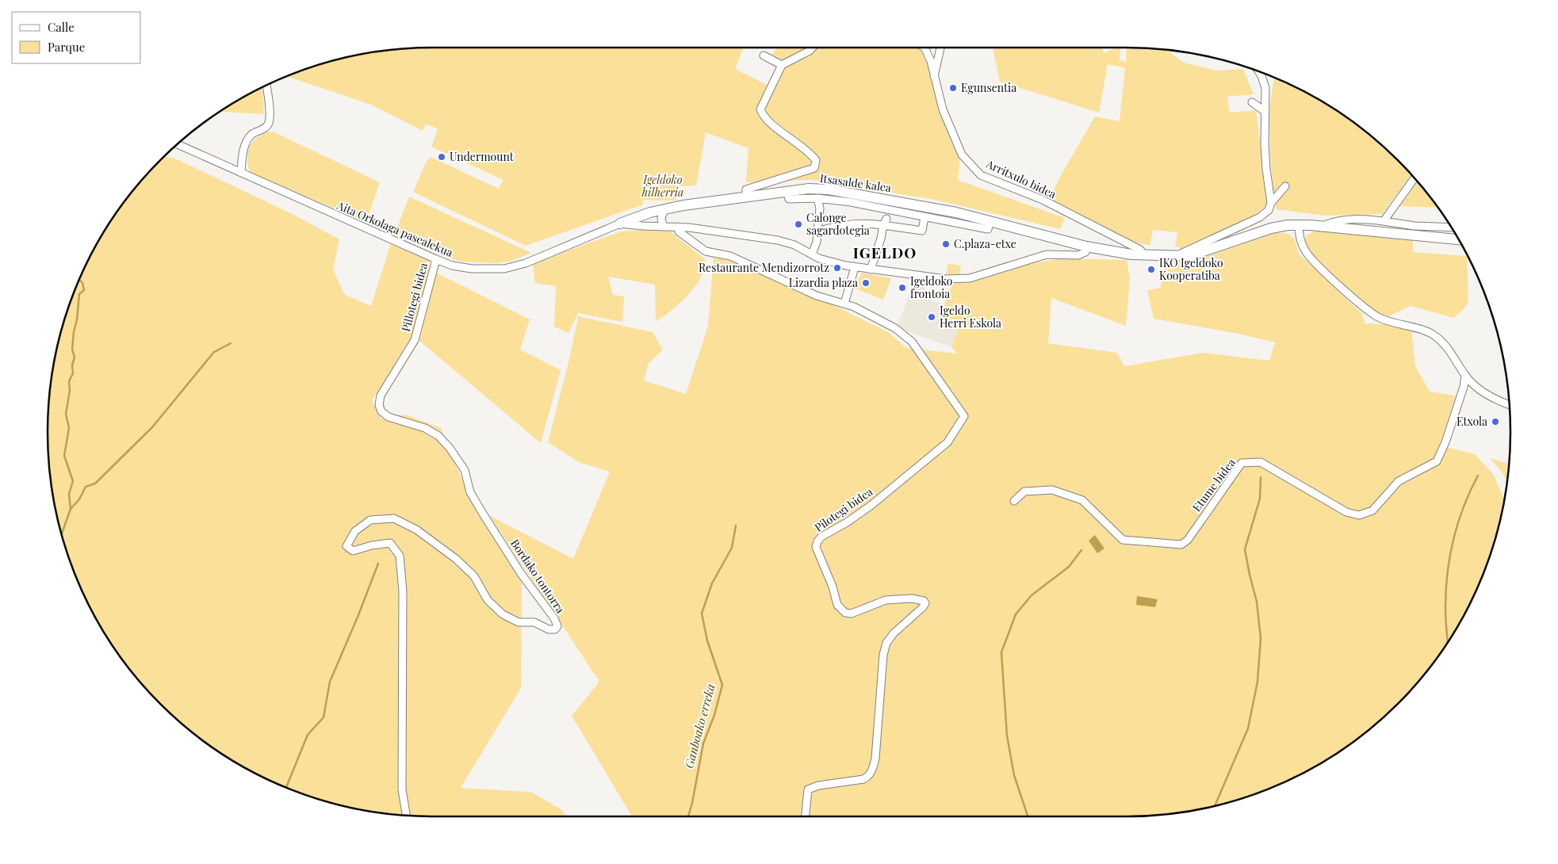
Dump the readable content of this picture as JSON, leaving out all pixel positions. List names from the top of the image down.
{
  "streets": {
    "street": [
      "Arritxulo bidea",
      "Itsasalde kalea",
      "Aita Orkolaga pasealekua",
      "Pillotegi bidea",
      "Etume bidea",
      "Pilotegi bidea",
      "Bordako tontorra"
    ]
  },
  "crossings": [
    ["Arritxulo bidea", "Itsasalde kalea"],
    ["Itsasalde kalea", "Aita Orkolaga pasealekua"],
    ["Aita Orkolaga pasealekua", "Pillotegi bidea"],
    ["Pillotegi bidea", "Bordako tontorra"]
  ],
  "districts": ["IGELDO"],
  "water": ["Ganboako erreka"],
  "parks": ["Igeldoko hilherria"],
  "places": [
    "Egunsentia",
    "Undermount",
    "Calonge sagardotegia",
    "C.plaza-etxe",
    "Restaurante Mendizorrotz",
    "IKO Igeldoko Kooperatiba",
    "Lizardia plaza",
    "Igeldoko frontoia",
    "Igeldo Herri Eskola",
    "Etxola"
  ],
  "legend": ["Calle", "Parque"]
}
